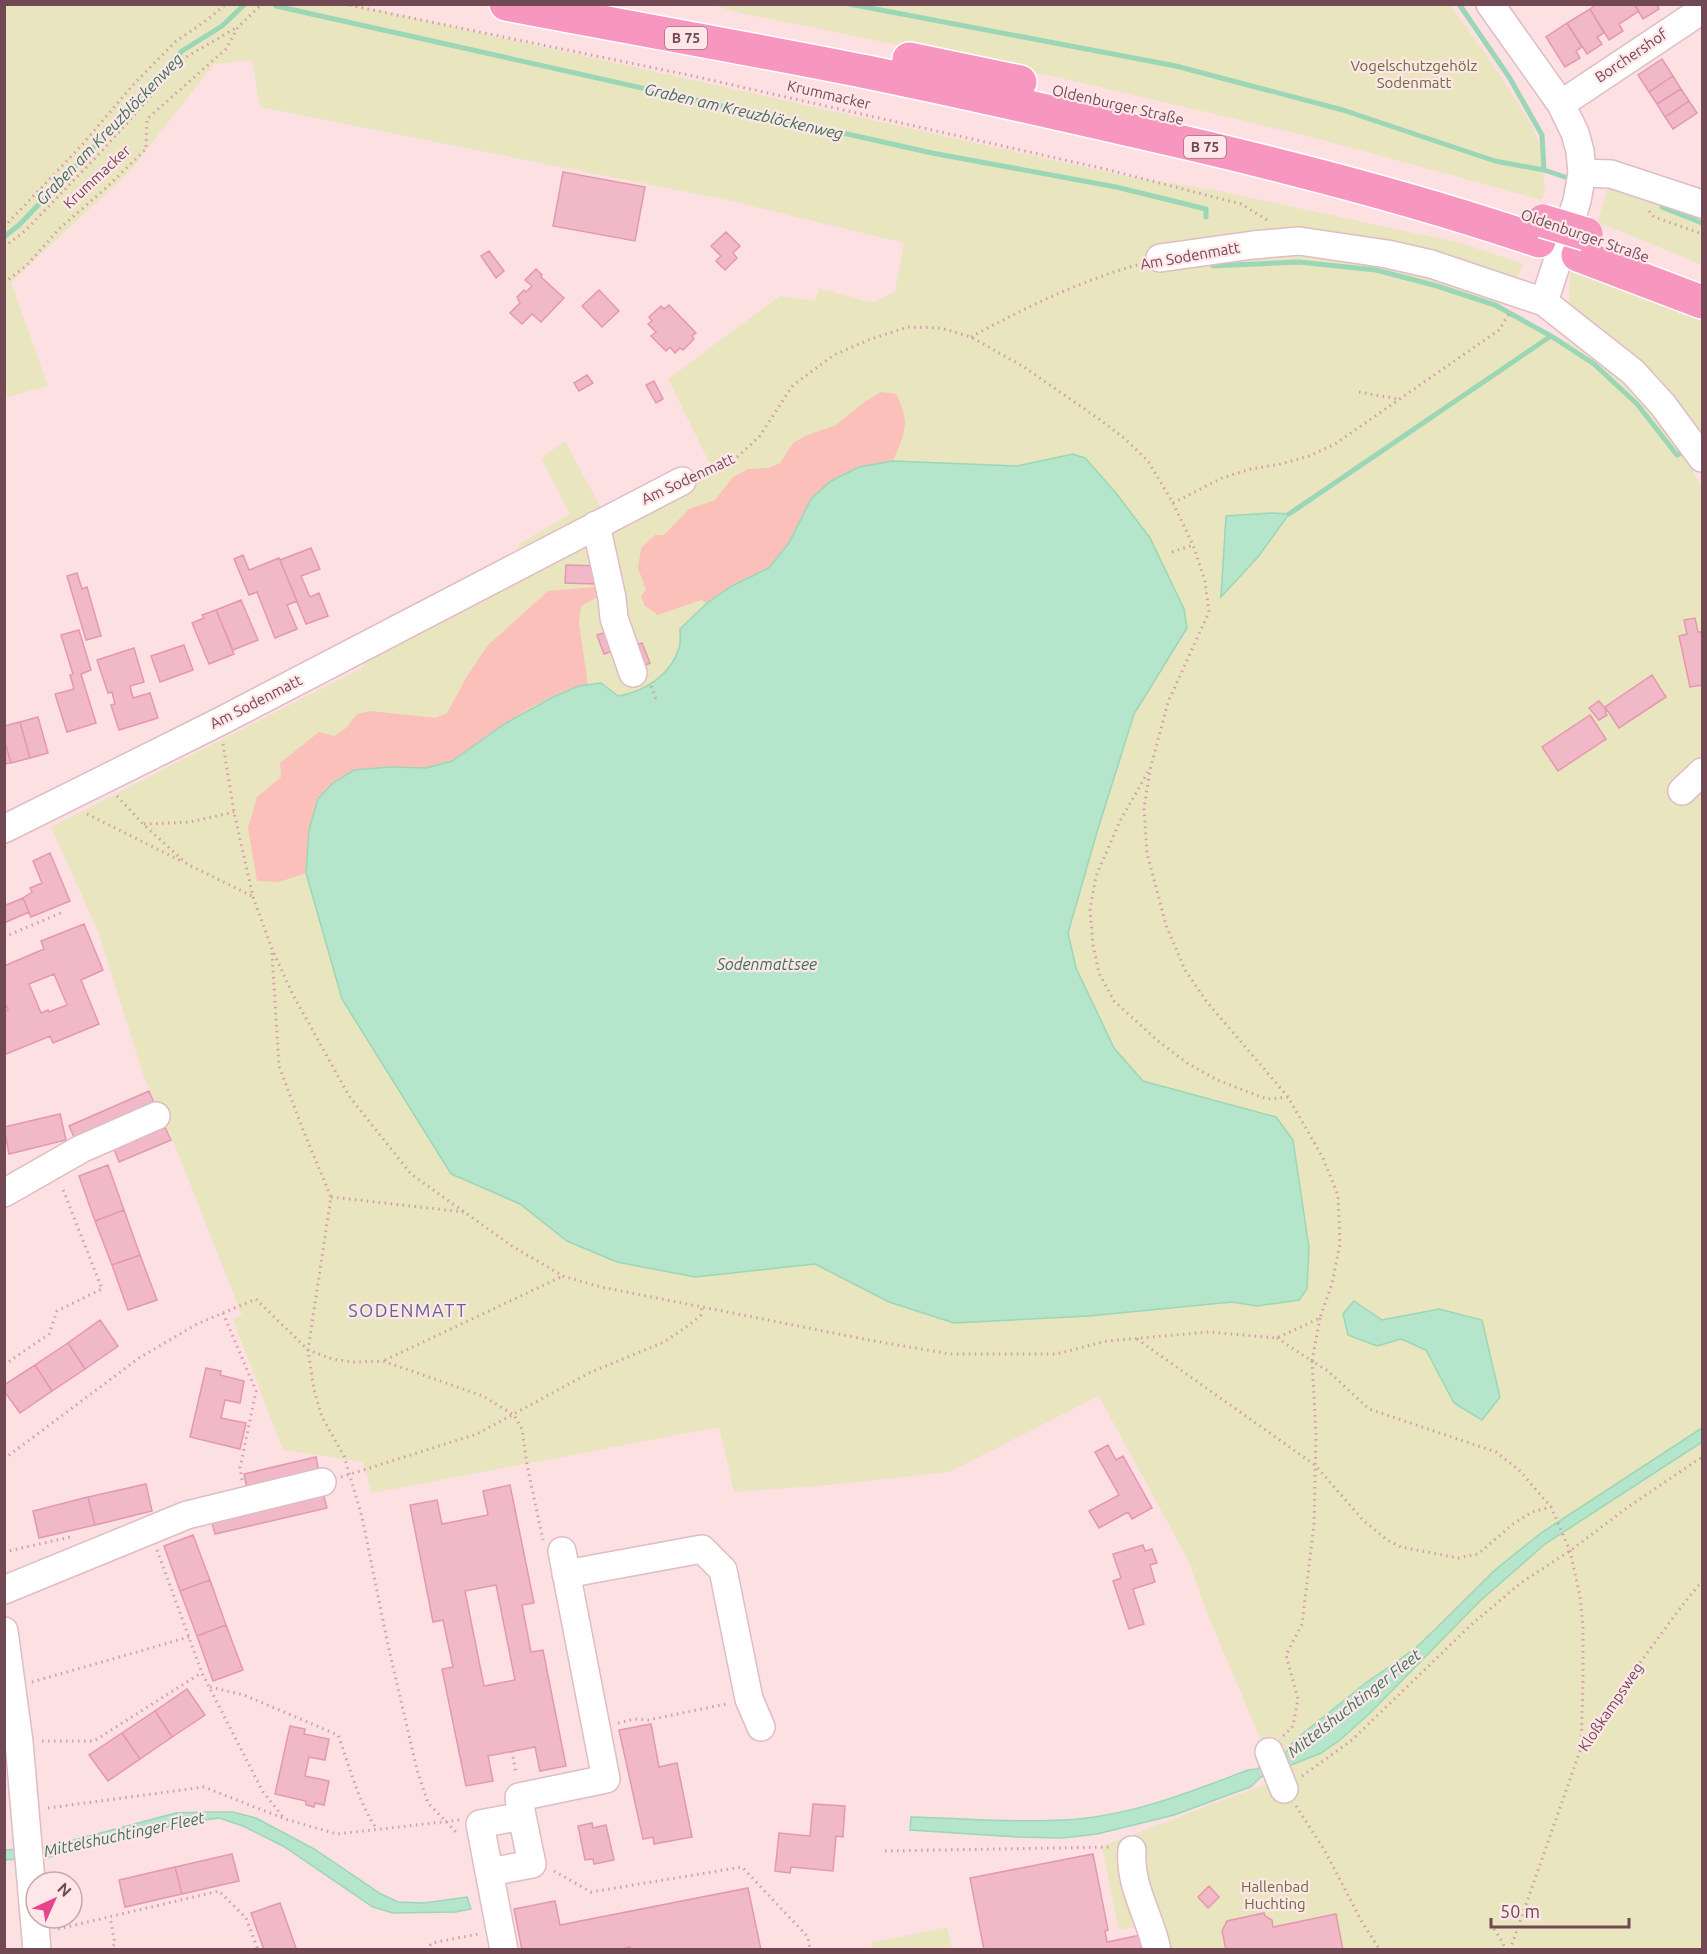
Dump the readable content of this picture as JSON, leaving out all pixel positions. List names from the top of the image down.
{
  "streets": {
    "highway": ["B 75", "Oldenburger Straße"],
    "street": ["Borchershof", "Am Sodenmatt"],
    "path": ["Krummacker", "Kloßkampsweg"]
  },
  "crossings": [
    ["B 75", "Oldenburger Straße"],
    ["Krummacker", "Am Sodenmatt"]
  ],
  "districts": ["SODENMATT"],
  "water": ["Graben am Kreuzblöckenweg", "Sodenmattsee", "Mittelshuchtinger Fleet"],
  "parks": ["Vogelschutzgehölz Sodenmatt", "Hallenbad Huchting"],
  "scale_bar": "50 m",
  "north": "top right"
}
